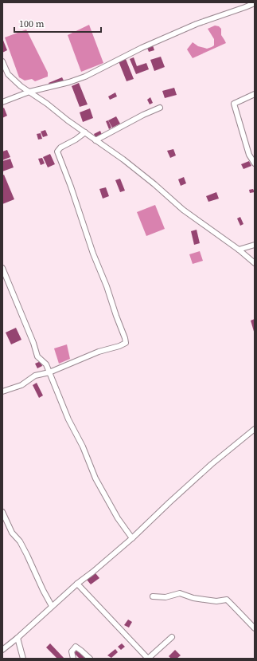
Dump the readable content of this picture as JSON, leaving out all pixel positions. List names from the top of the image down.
{
  "scale_bar": "100 m"
}
